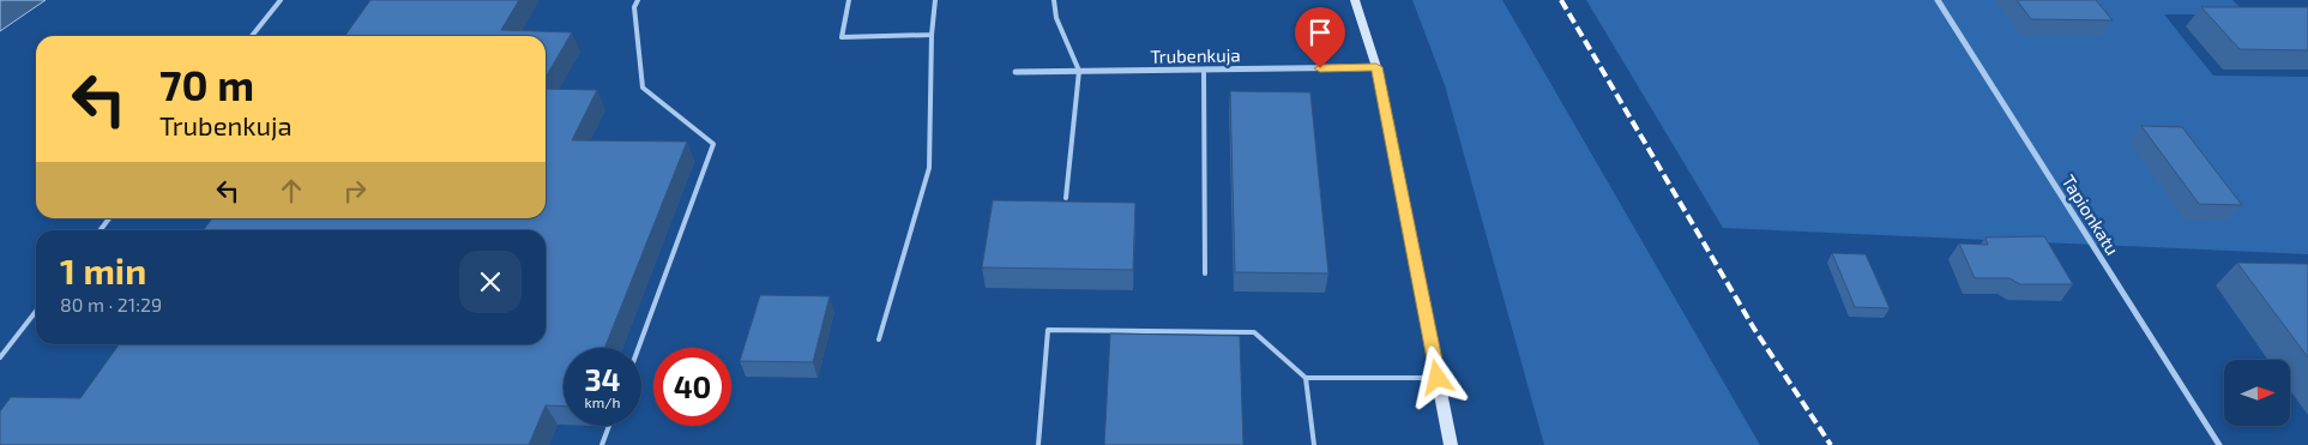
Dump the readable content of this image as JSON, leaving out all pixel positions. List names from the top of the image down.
{
  "streets": {
    "street": ["Trubenkuja", "Tapionkatu"]
  },
  "north": "right",
  "page": {
    "turn": ["70 m", "Trubenkuja"],
    "heading": ["1 min", "80 m · 21:29"],
    "speed": "34 km/h",
    "limit": "40"
  }
}
